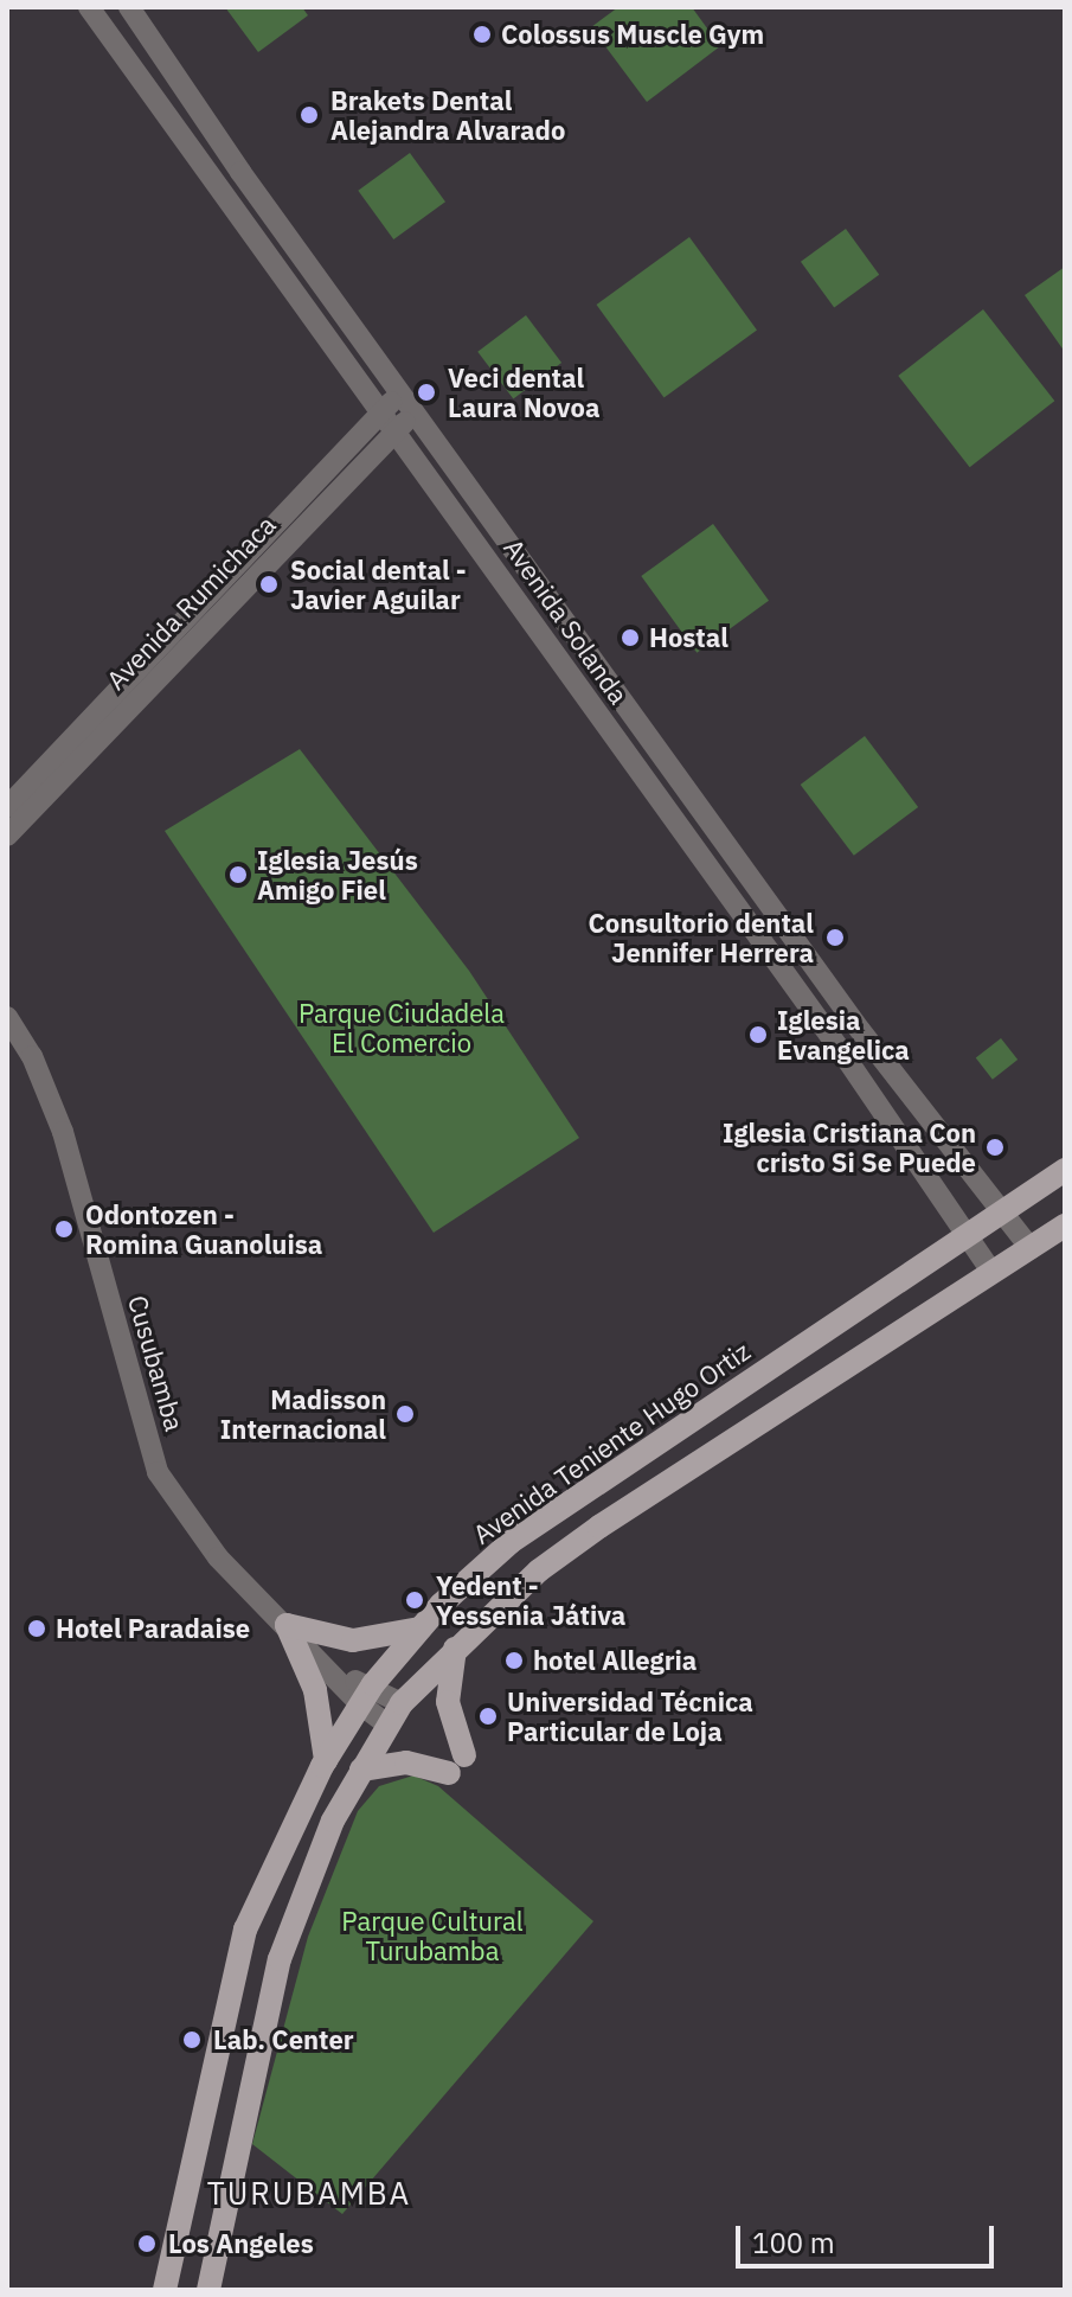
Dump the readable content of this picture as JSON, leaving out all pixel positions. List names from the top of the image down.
{
  "streets": {
    "main road": ["Avenida Teniente Hugo Ortiz"],
    "street": ["Avenida Rumichaca", "Avenida Solanda", "Cusubamba"]
  },
  "crossings": [
    ["Avenida Rumichaca", "Avenida Solanda"],
    ["Avenida Solanda", "Avenida Teniente Hugo Ortiz"],
    ["Cusubamba", "Avenida Teniente Hugo Ortiz"]
  ],
  "districts": ["TURUBAMBA"],
  "parks": ["Parque Ciudadela El Comercio", "Parque Cultural Turubamba"],
  "places": [
    "Colossus Muscle Gym",
    "Brakets Dental Alejandra Alvarado",
    "Veci dental Laura Novoa",
    "Social dental - Javier Aguilar",
    "Hostal",
    "Iglesia Jesús Amigo Fiel",
    "Consultorio dental Jennifer Herrera",
    "Iglesia Evangelica",
    "Iglesia Cristiana Con cristo Si Se Puede",
    "Odontozen - Romina Guanoluisa",
    "Madisson Internacional",
    "Yedent - Yessenia Játiva",
    "Hotel Paradaise",
    "hotel Allegria",
    "Universidad Técnica Particular de Loja",
    "Lab. Center",
    "Los Angeles"
  ],
  "scale_bar": "100 m"
}
